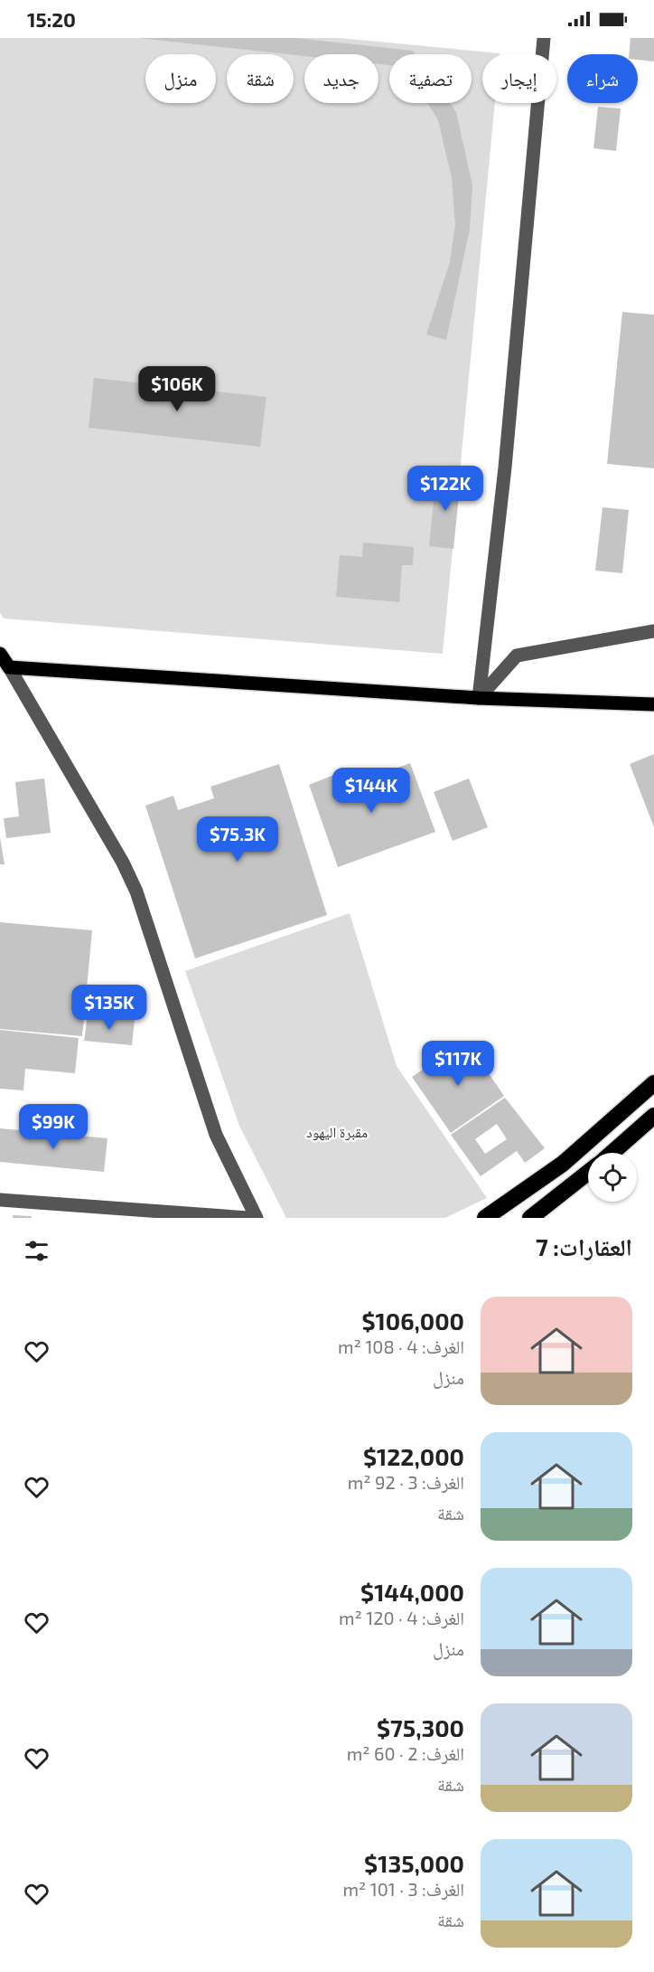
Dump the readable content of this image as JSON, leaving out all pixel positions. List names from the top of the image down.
{
  "parks": ["مقبرة اليهود"],
  "page": {
    "status": "15:20",
    "chip": [
      "شراء",
      "إيجار",
      "تصفية",
      "جديد",
      "شقة",
      "منزل"
    ],
    "price": [
      "$106K",
      "$122K",
      "$144K",
      "$75.3K",
      "$135K",
      "$117K",
      "$99K"
    ],
    "heading": "العقارات: 7",
    "list": [
      {
        "name": "$106,000",
        "note": "الغرف: 4 · 108 m² · منزل"
      },
      {
        "name": "$122,000",
        "note": "الغرف: 3 · 92 m² · شقة"
      },
      {
        "name": "$144,000",
        "note": "الغرف: 4 · 120 m² · منزل"
      },
      {
        "name": "$75,300",
        "note": "الغرف: 2 · 60 m² · شقة"
      },
      {
        "name": "$135,000",
        "note": "الغرف: 3 · 101 m² · شقة"
      }
    ]
  }
}
